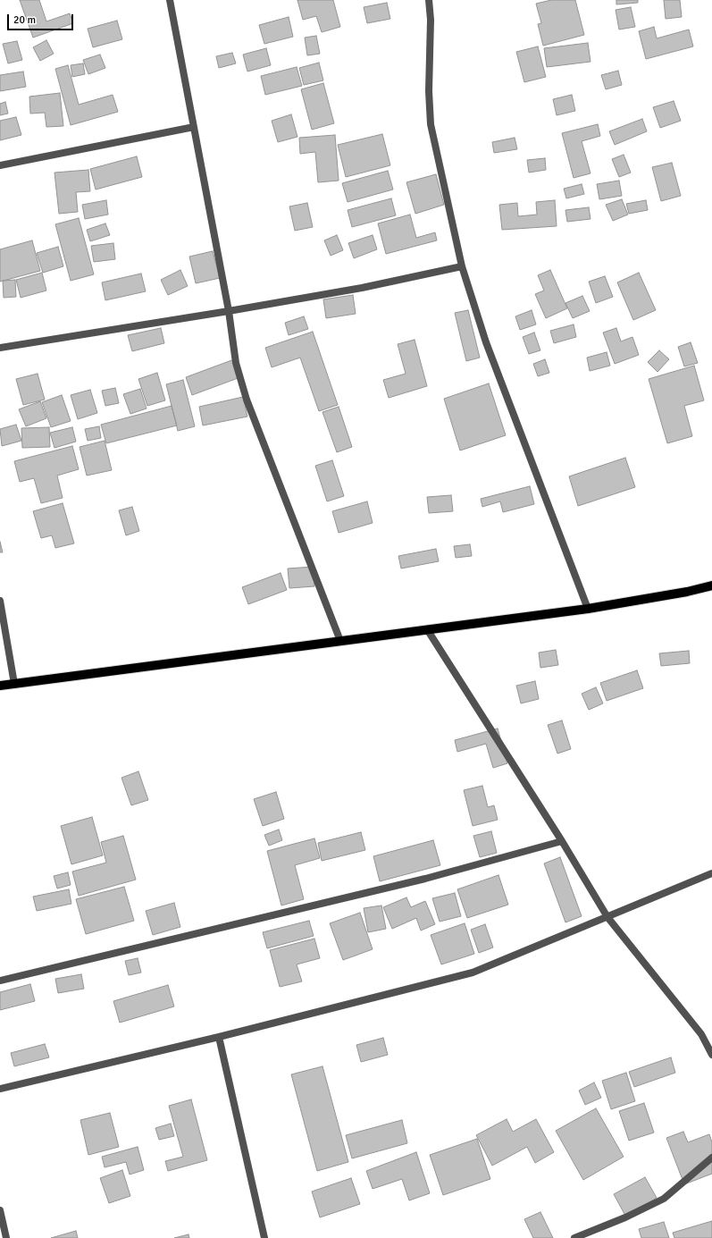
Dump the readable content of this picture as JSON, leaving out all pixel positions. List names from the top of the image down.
{
  "scale_bar": "20 m"
}
